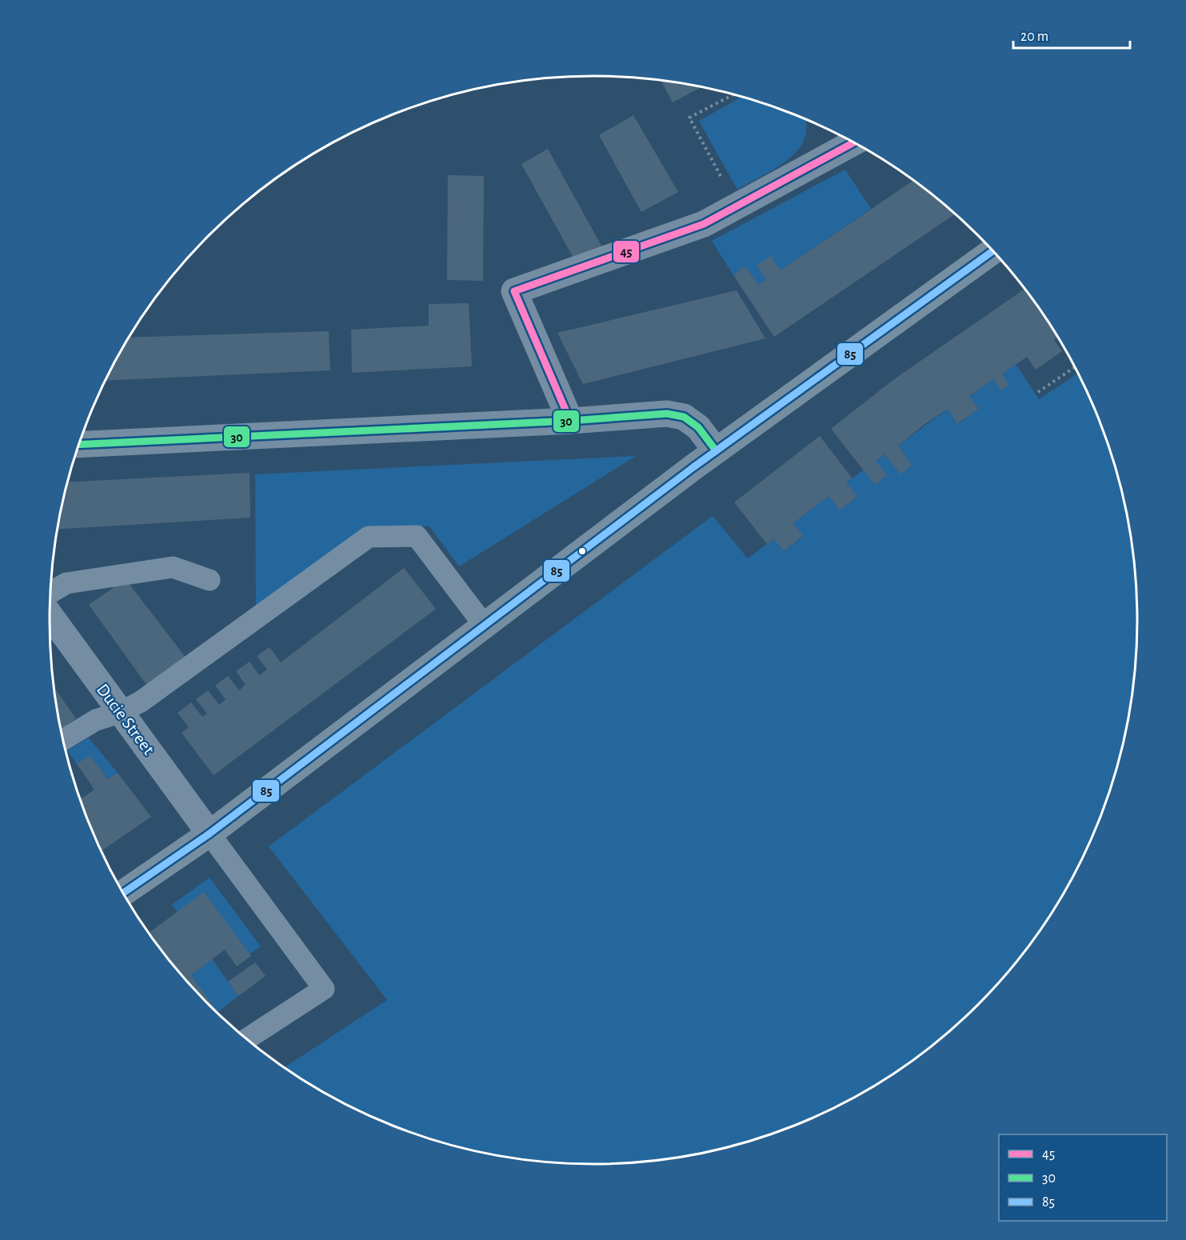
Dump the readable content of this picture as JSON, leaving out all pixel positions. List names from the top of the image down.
{
  "streets": {
    "street": ["Ducie Street"]
  },
  "lines": ["transit line 45", "transit line 85", "transit line 30"],
  "legend": ["45", "30", "85"],
  "scale_bar": "20 m"
}
